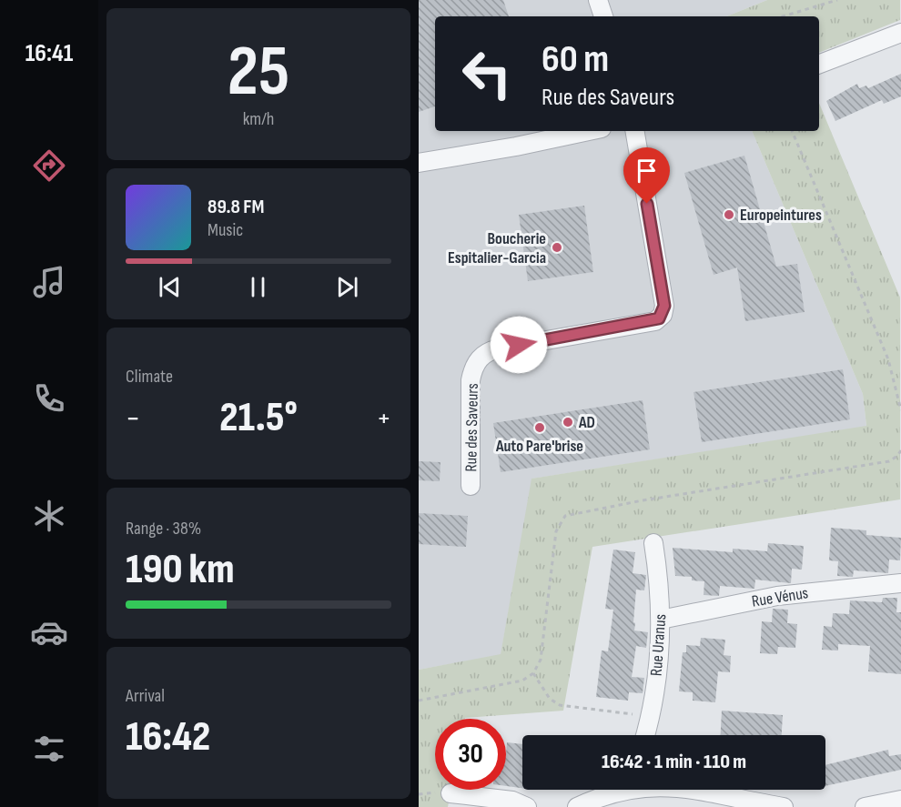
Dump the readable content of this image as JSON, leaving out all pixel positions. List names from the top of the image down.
{
  "streets": {
    "street": ["Rue des Saveurs", "Rue Vénus", "Rue Uranus"]
  },
  "crossings": [
    ["Rue Vénus", "Rue Uranus"]
  ],
  "places": [
    "Europeintures",
    "Boucherie Espitalier-Garcia",
    "AD",
    "Auto Pare'brise"
  ],
  "page": {
    "tabs": "16:41",
    "tile": [
      ["25", "km/h"],
      "Climate",
      ["Range · 38%", "190 km"],
      ["Arrival", "16:42"]
    ],
    "turn": ["60 m", "Rue des Saveurs"],
    "song": ["89.8 FM", "Music"],
    "heat": ["−", "21.5°", "+"],
    "limit": "30",
    "trip": "16:42 · 1 min · 110 m"
  }
}
